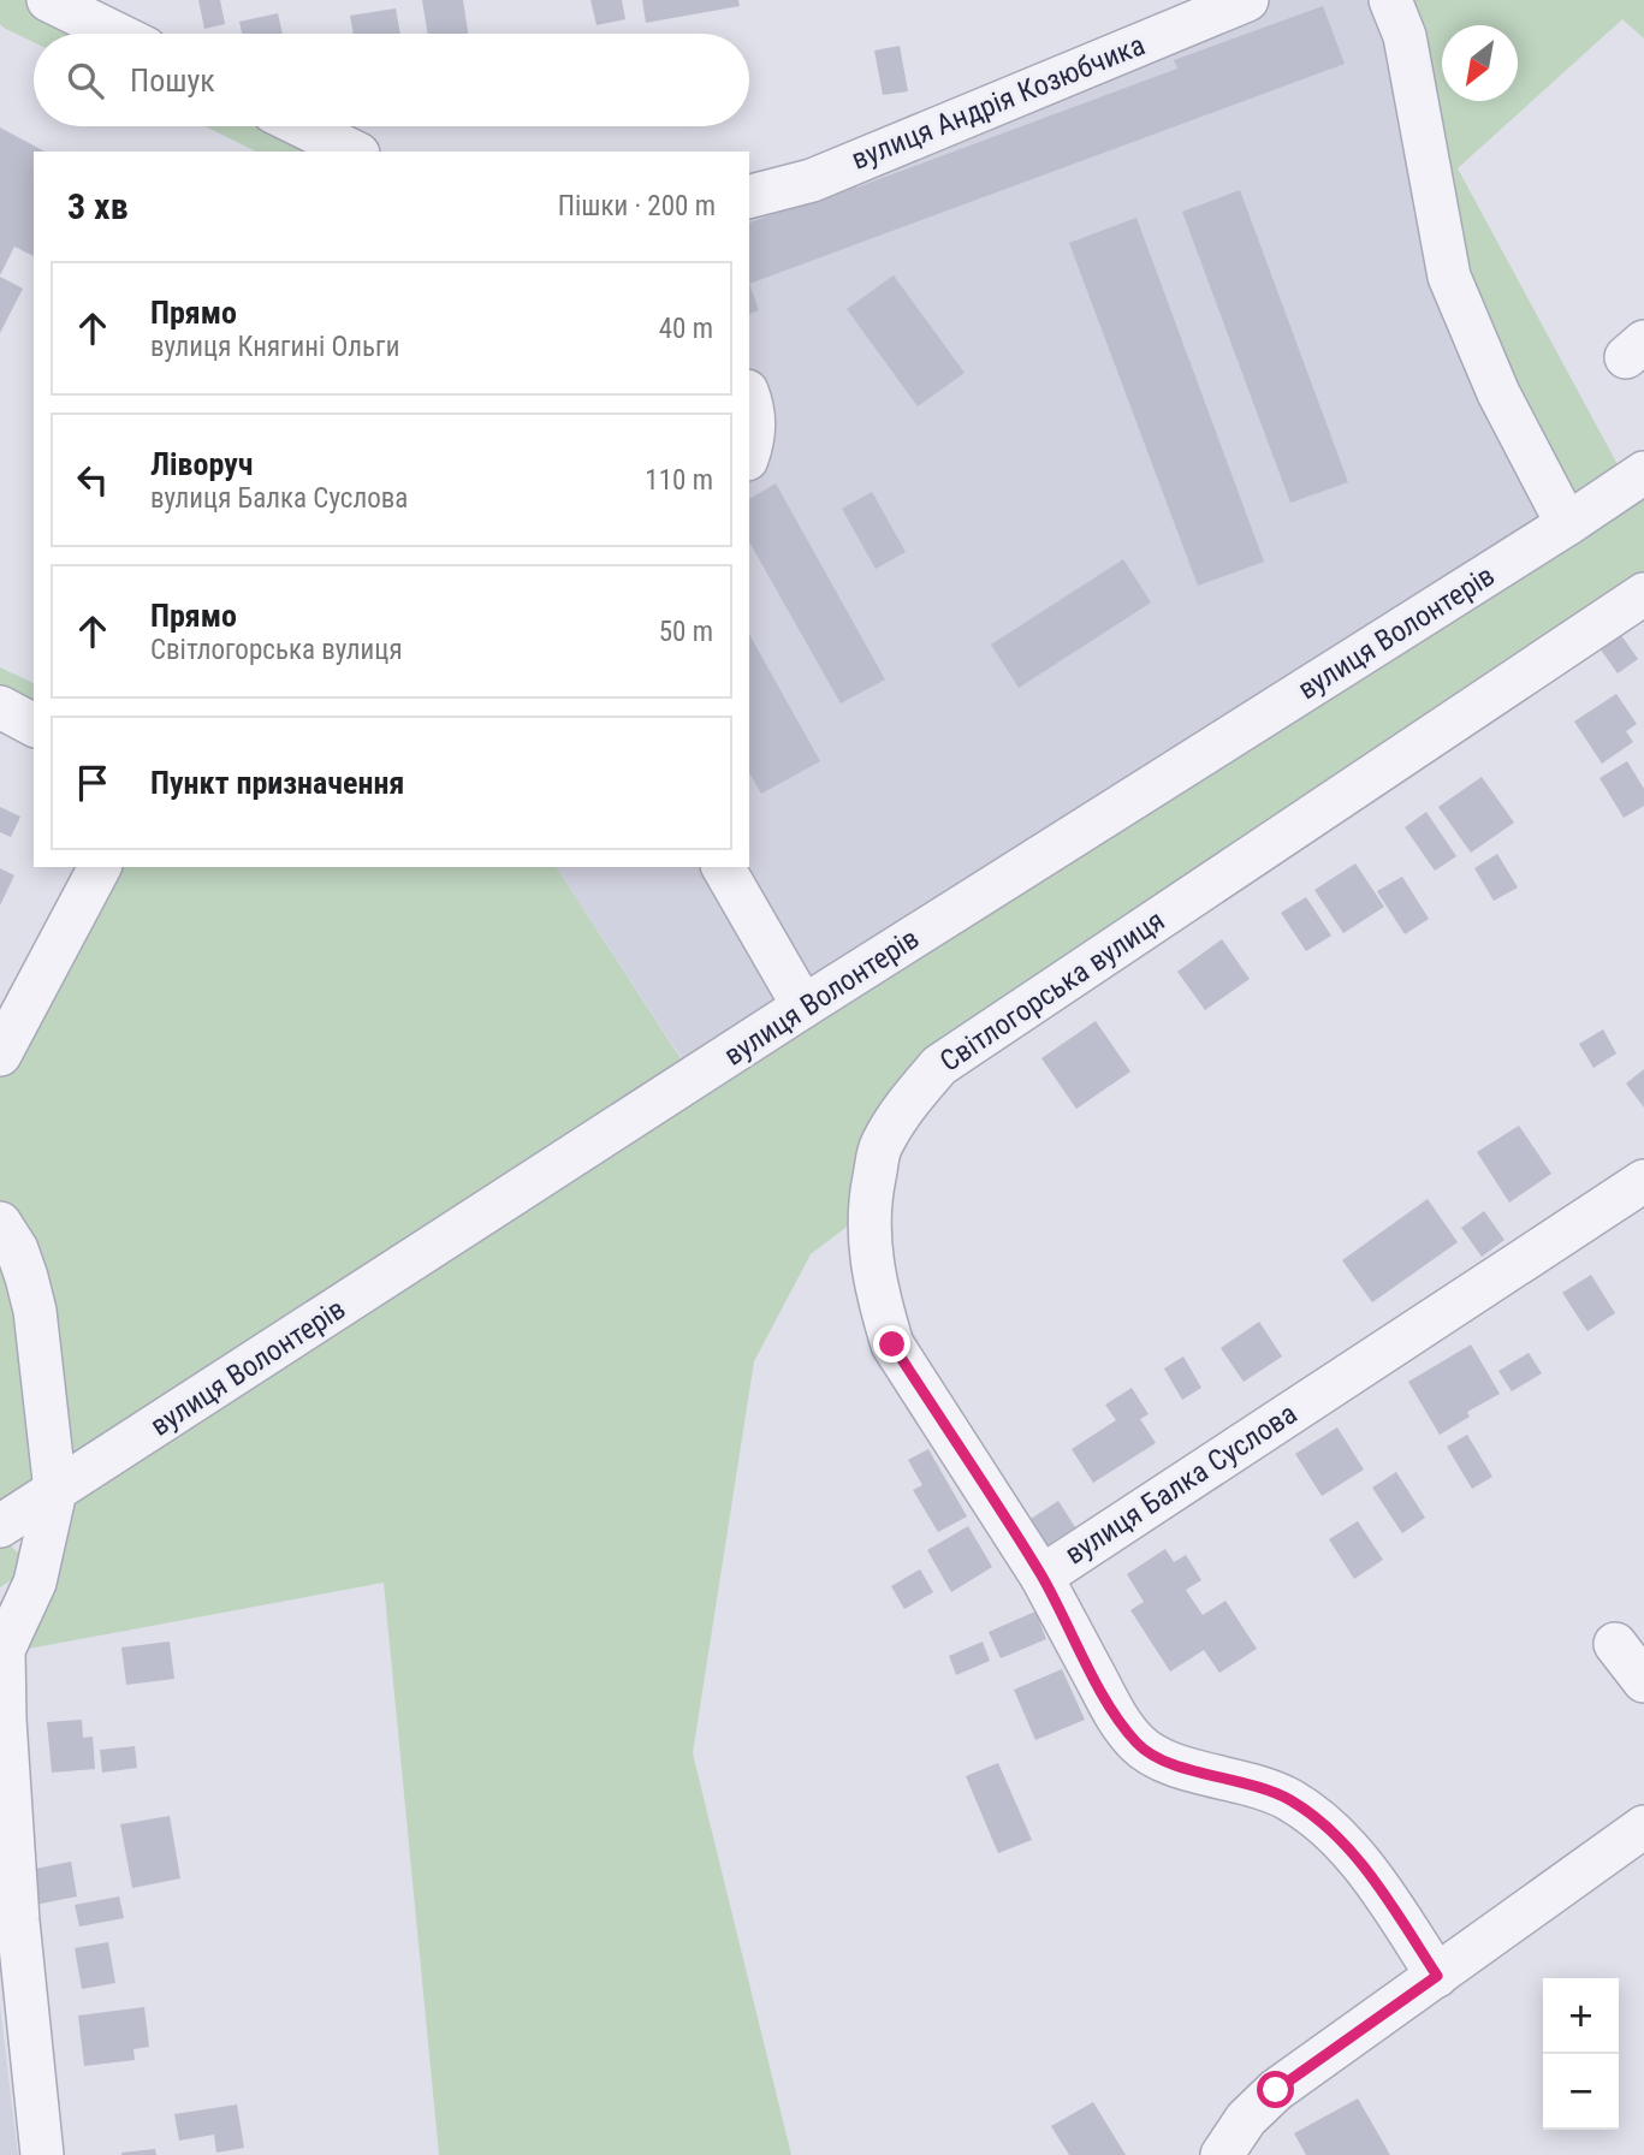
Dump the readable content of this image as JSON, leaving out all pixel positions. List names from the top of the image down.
{
  "streets": {
    "street": [
      "вулиця Андрія Козюбчика",
      "вулиця Волонтерів",
      "Світлогорська вулиця",
      "вулиця Балка Суслова"
    ]
  },
  "crossings": [
    ["Світлогорська вулиця", "вулиця Балка Суслова"]
  ],
  "north": "bottom left",
  "page": {
    "search": "Пошук",
    "heading": ["3 хв", "Пішки · 200 m"],
    "list": [
      ["Прямо", "вулиця Княгині Ольги", "40 m"],
      ["Ліворуч", "вулиця Балка Суслова", "110 m"],
      ["Прямо", "Світлогорська вулиця", "50 m"],
      "Пункт призначення"
    ],
    "map_buttons": ["+", "−"]
  }
}
